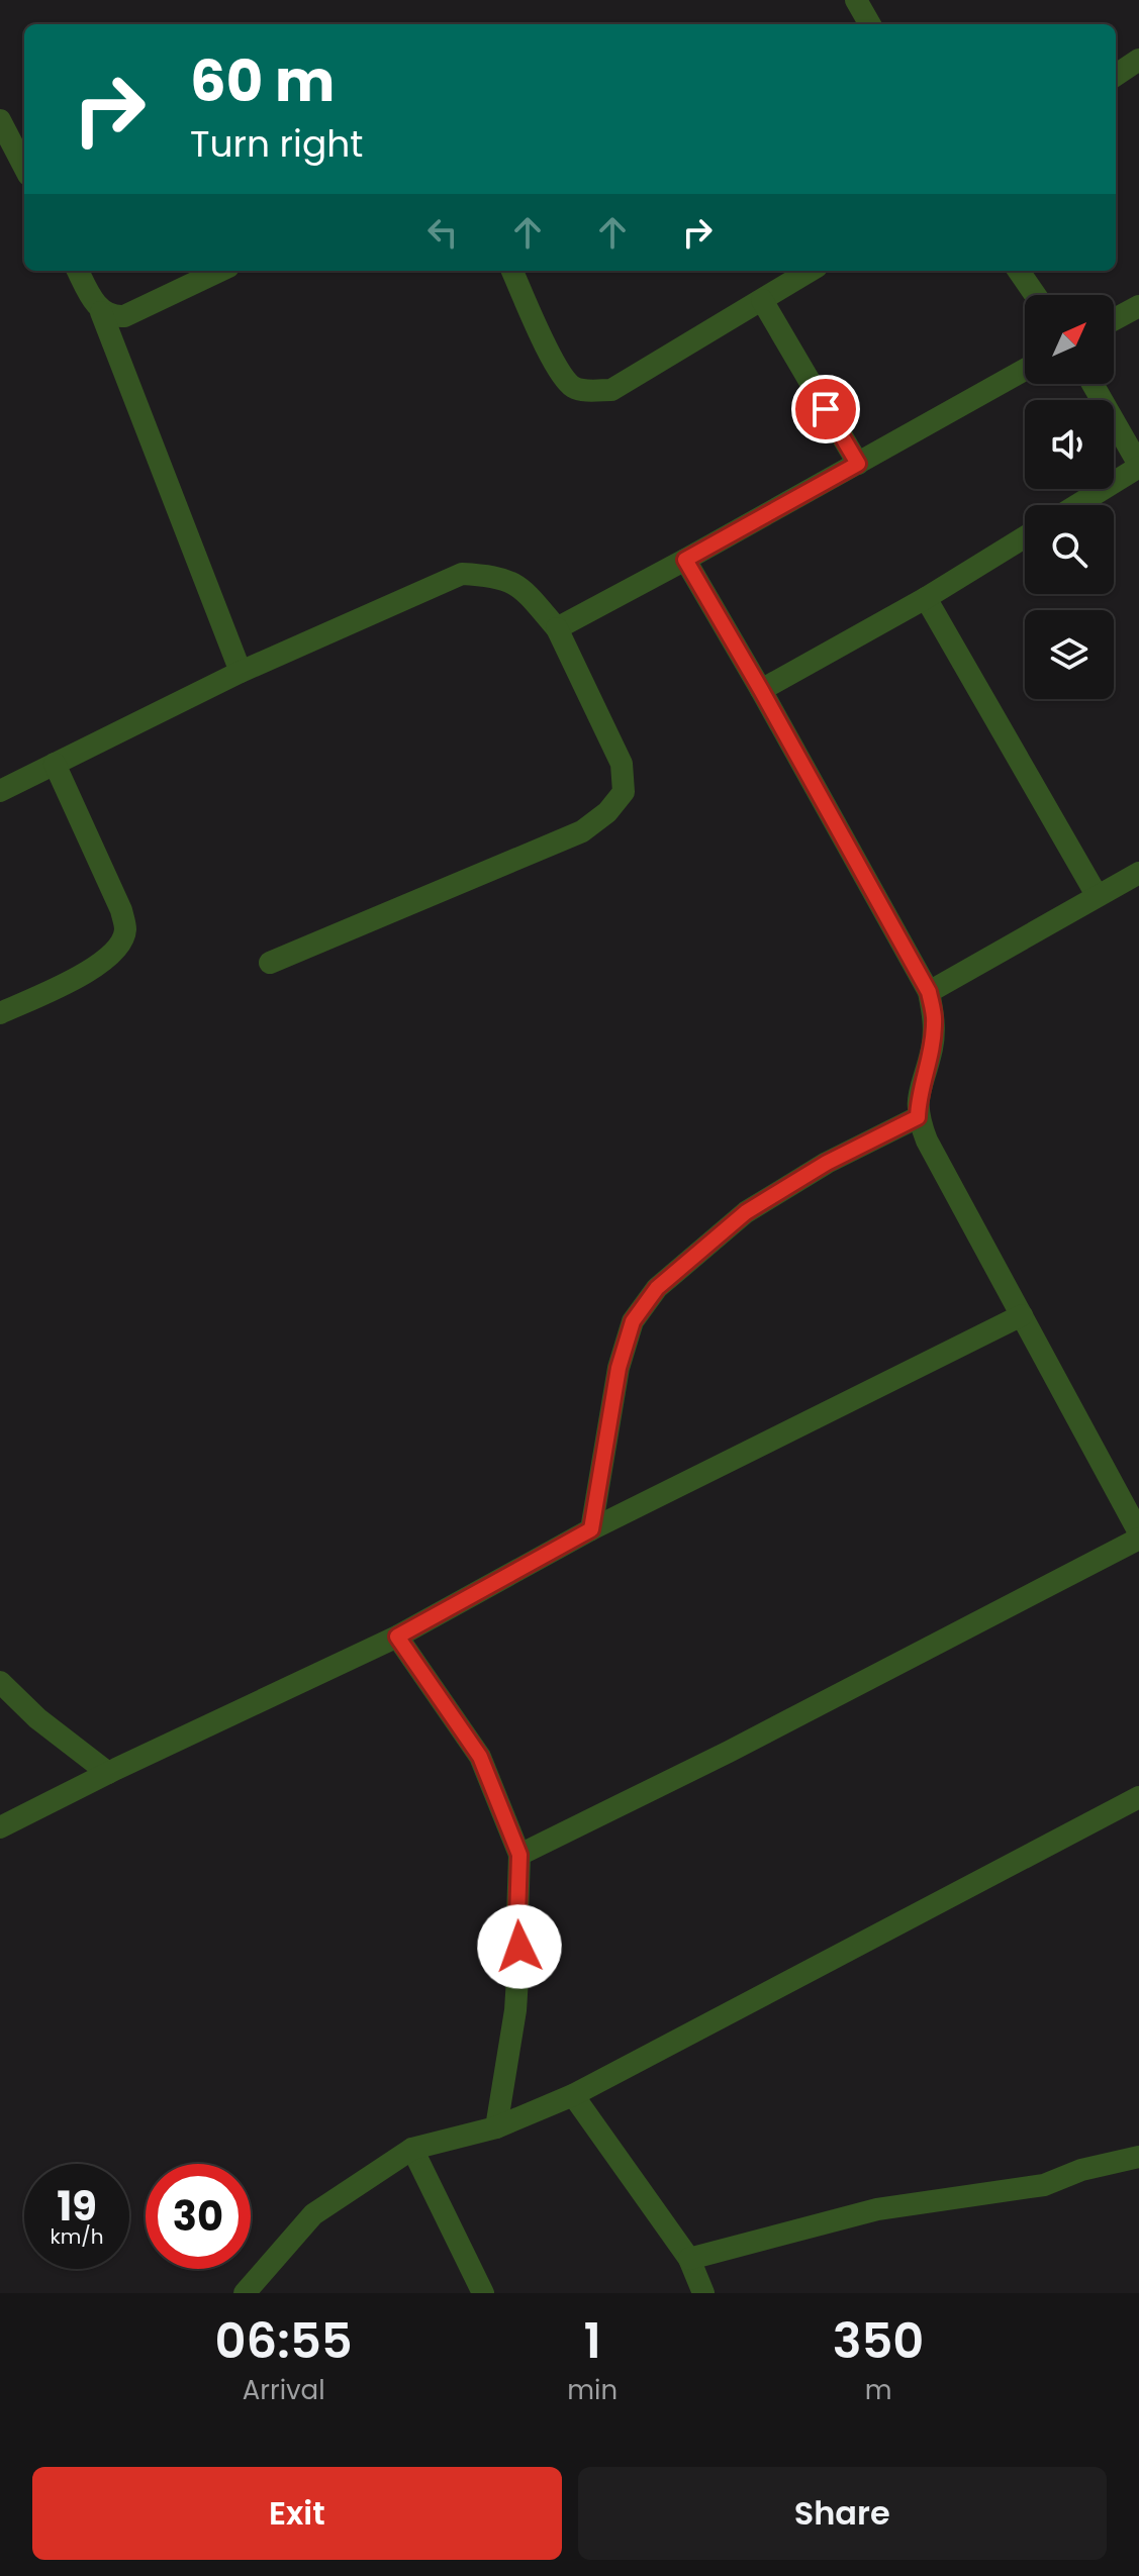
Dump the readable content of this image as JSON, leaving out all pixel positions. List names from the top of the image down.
{
  "north": "top right",
  "page": {
    "turn": ["60 m", "Turn right"],
    "speed": "19 km/h",
    "limit": "30",
    "eta": [
      "06:55",
      "Arrival",
      "1",
      "min",
      "350",
      "m"
    ],
    "buttons": ["Exit", "Share"]
  }
}
